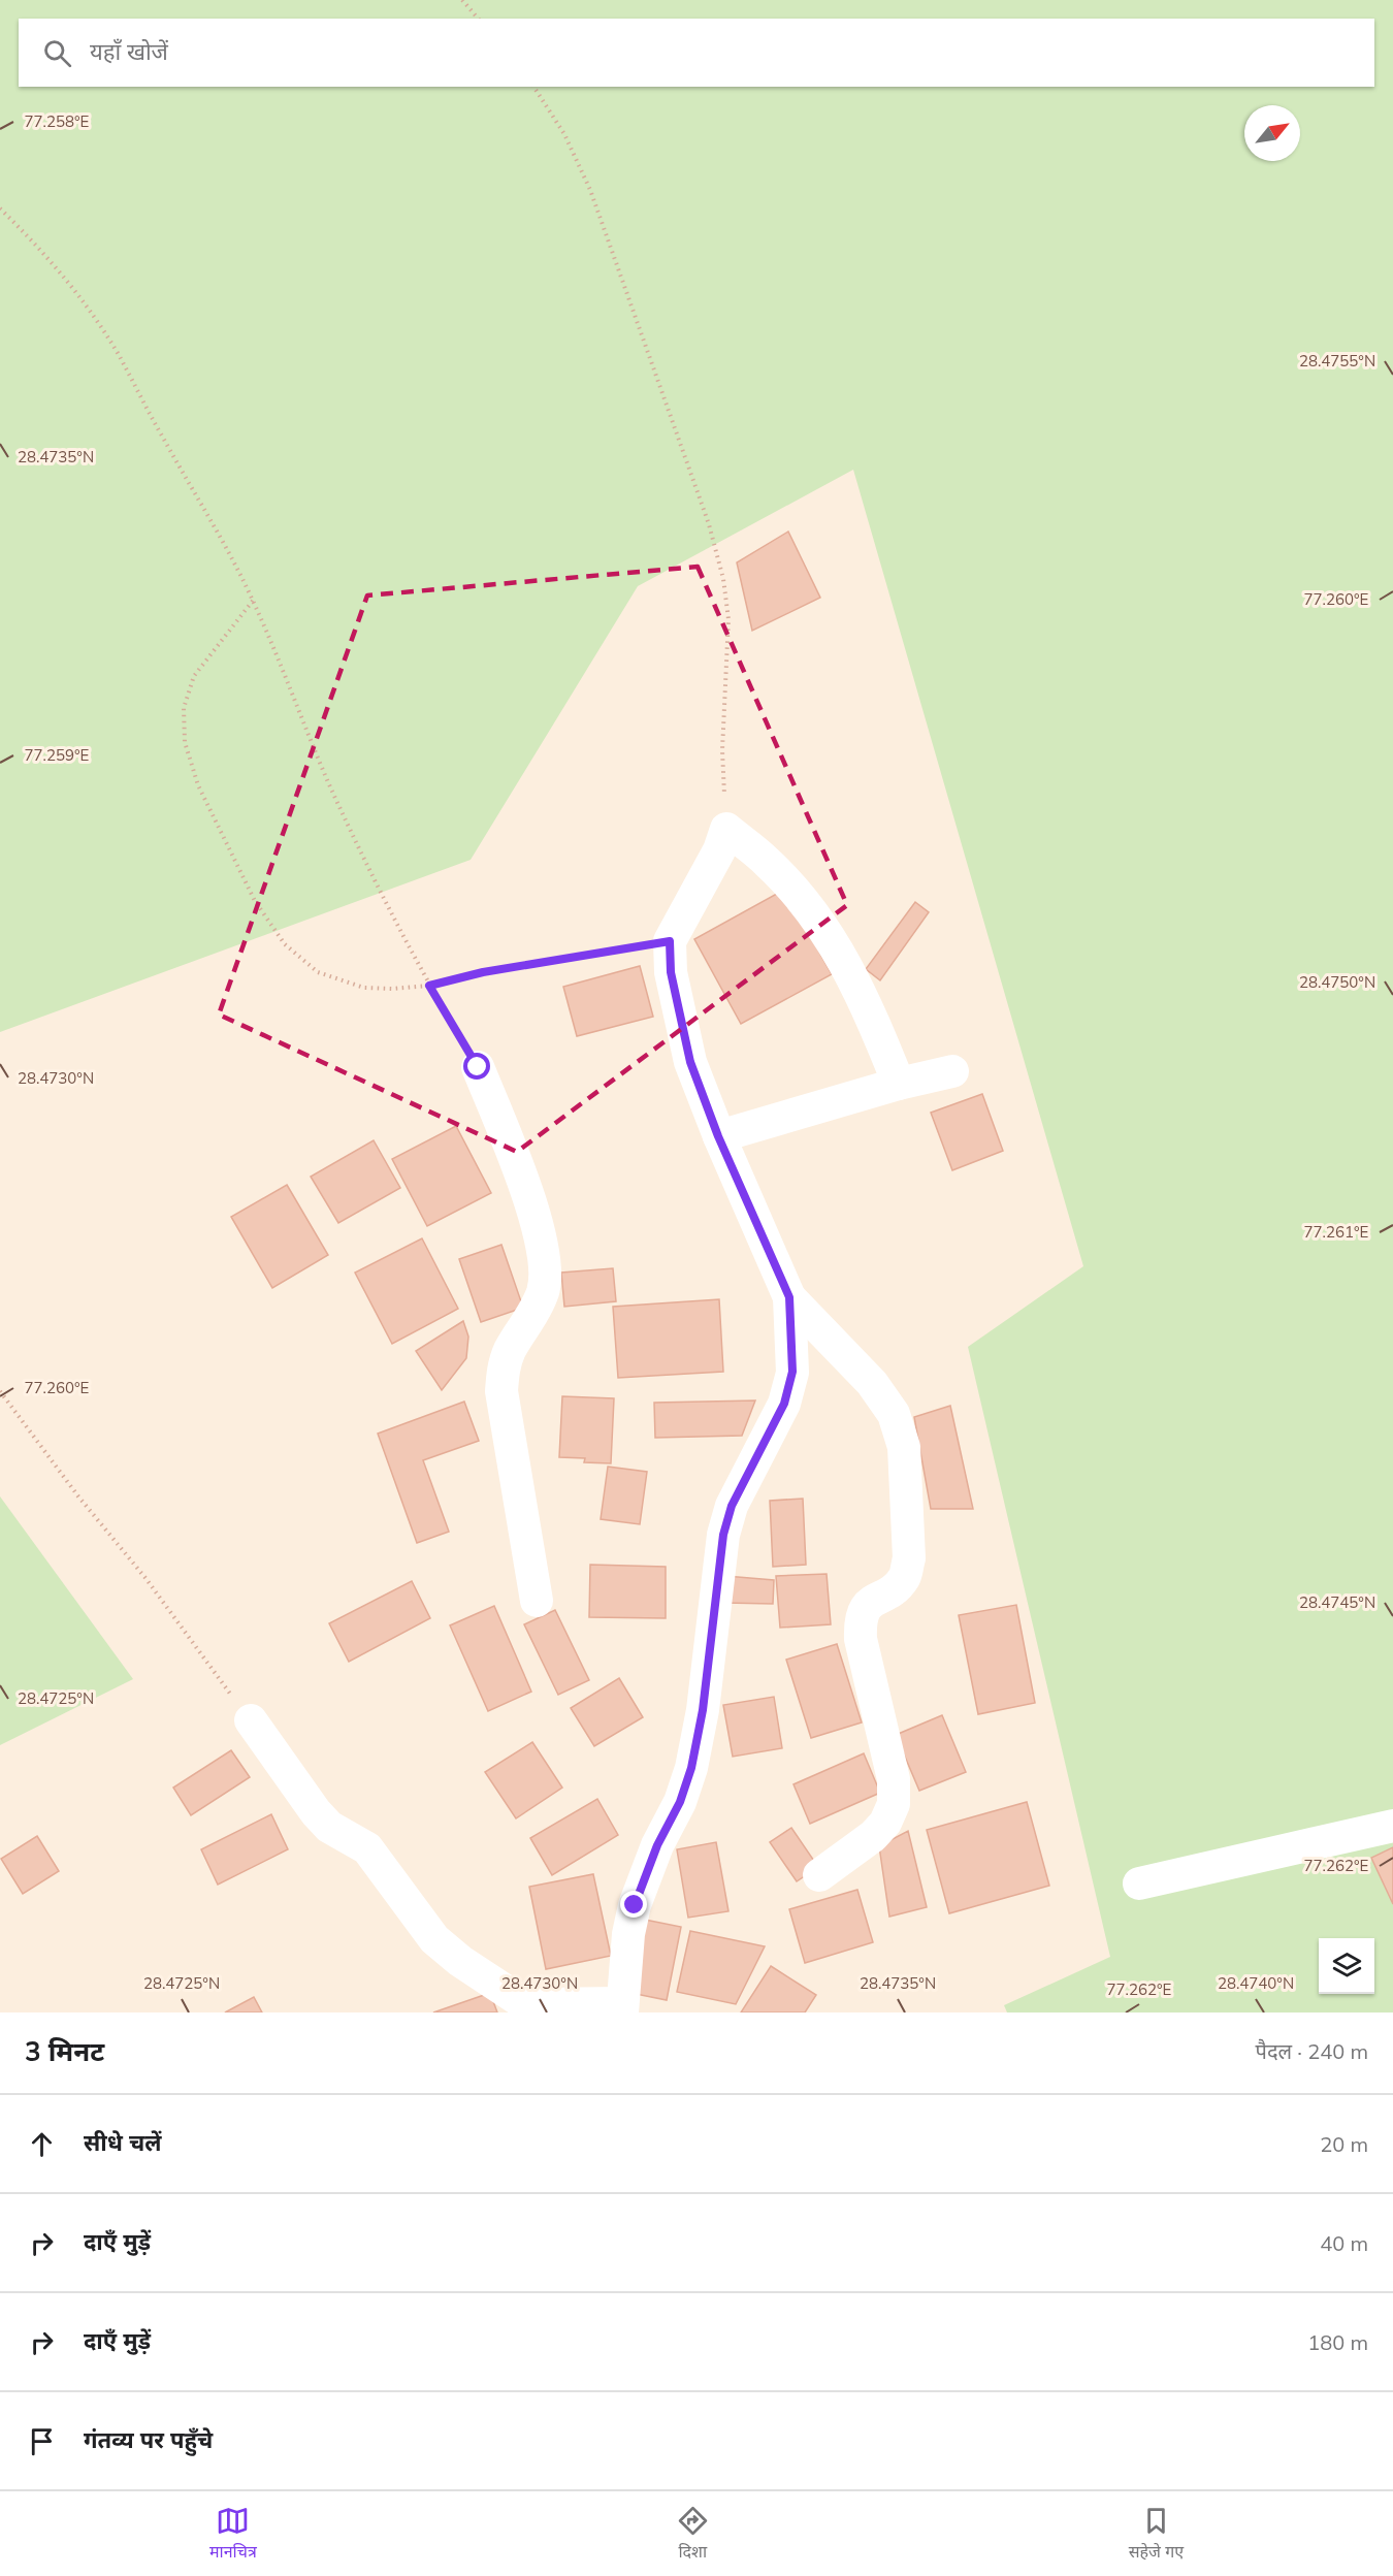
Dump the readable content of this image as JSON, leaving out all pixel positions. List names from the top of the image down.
{
  "north": "top right",
  "page": {
    "search": "यहाँ खोजें",
    "heading": ["3 मिनट", "पैदल · 240 m"],
    "list": [
      ["सीधे चलें", "20 m"],
      ["दाएँ मुड़ें", "40 m"],
      ["दाएँ मुड़ें", "180 m"],
      "गंतव्य पर पहुँचे"
    ],
    "nav": ["मानचित्र", "दिशा", "सहेजे गए"]
  },
  "coordinates": [
    "77.258°E",
    "28.4755°N",
    "28.4735°N",
    "77.260°E",
    "77.259°E",
    "28.4750°N",
    "28.4730°N",
    "77.261°E",
    "28.4745°N",
    "28.4725°N",
    "77.262°E",
    "28.4740°N"
  ]
}
